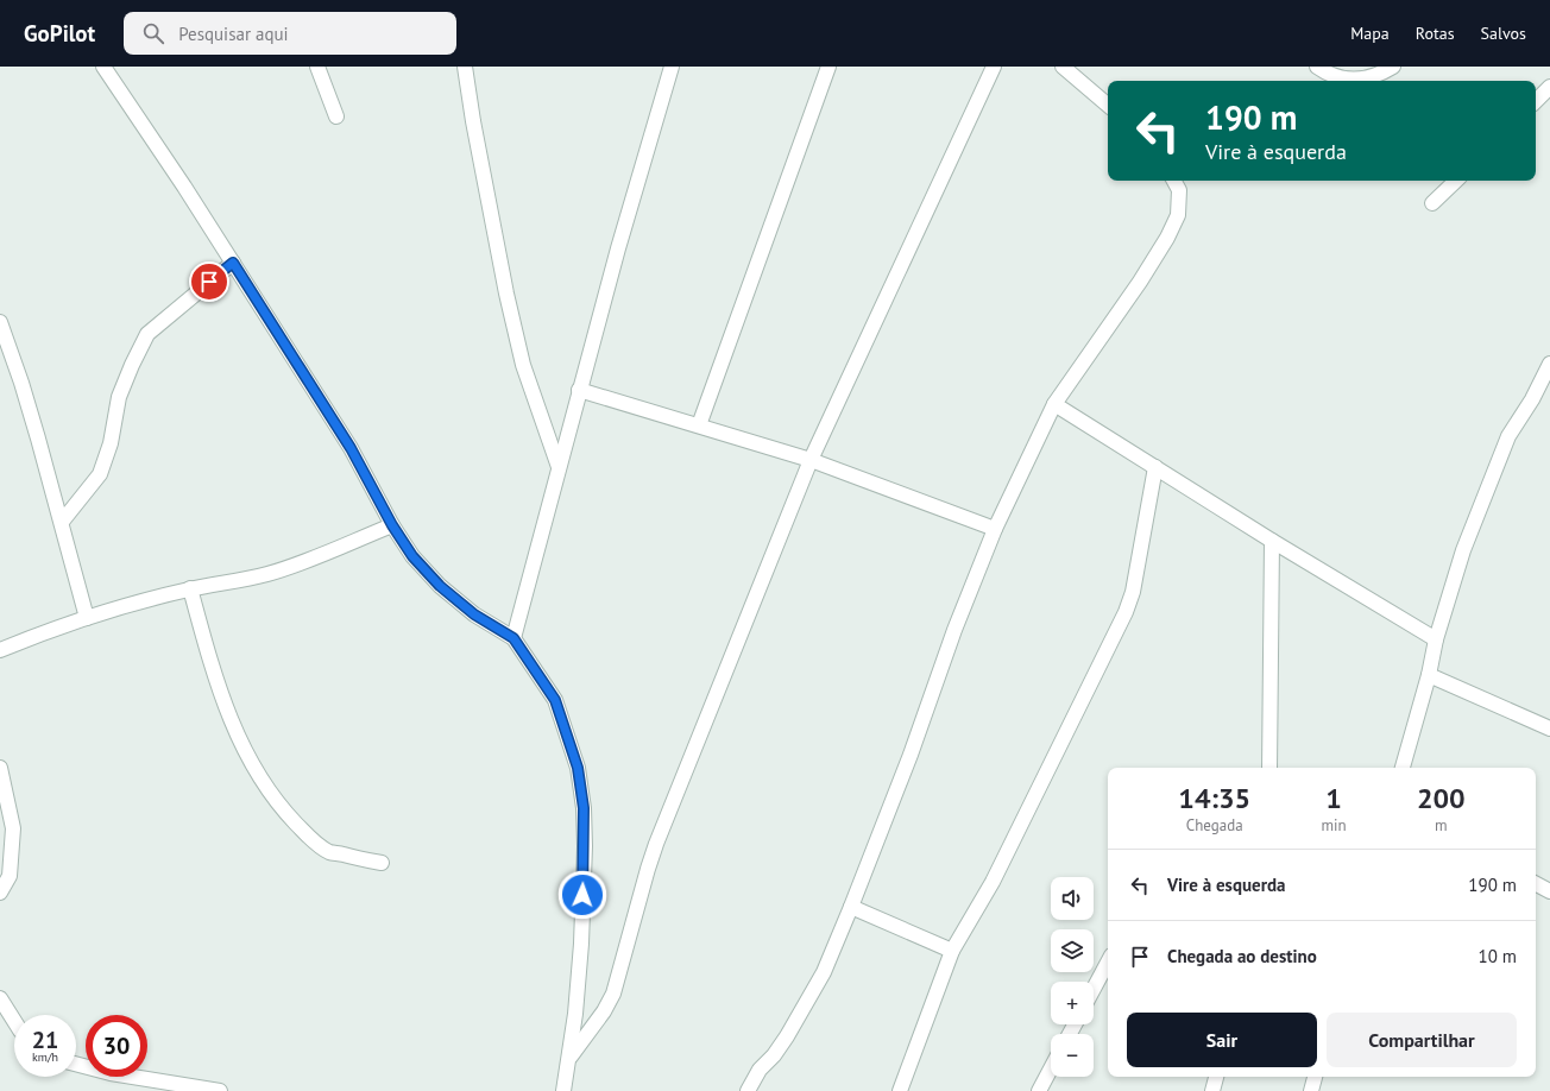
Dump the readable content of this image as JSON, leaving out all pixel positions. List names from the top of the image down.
{
  "page": {
    "header": "GoPilot",
    "search": "Pesquisar aqui",
    "nav": ["Mapa", "Rotas", "Salvos"],
    "turn": ["190 m", "Vire à esquerda"],
    "eta": [
      "14:35",
      "Chegada",
      "1",
      "min",
      "200",
      "m"
    ],
    "list": [
      {
        "name": "Vire à esquerda",
        "value": "190 m"
      },
      {
        "name": "Chegada ao destino",
        "value": "10 m"
      }
    ],
    "map_buttons": ["+", "−"],
    "buttons": ["Sair", "Compartilhar"],
    "speed": "21 km/h",
    "limit": "30"
  }
}
